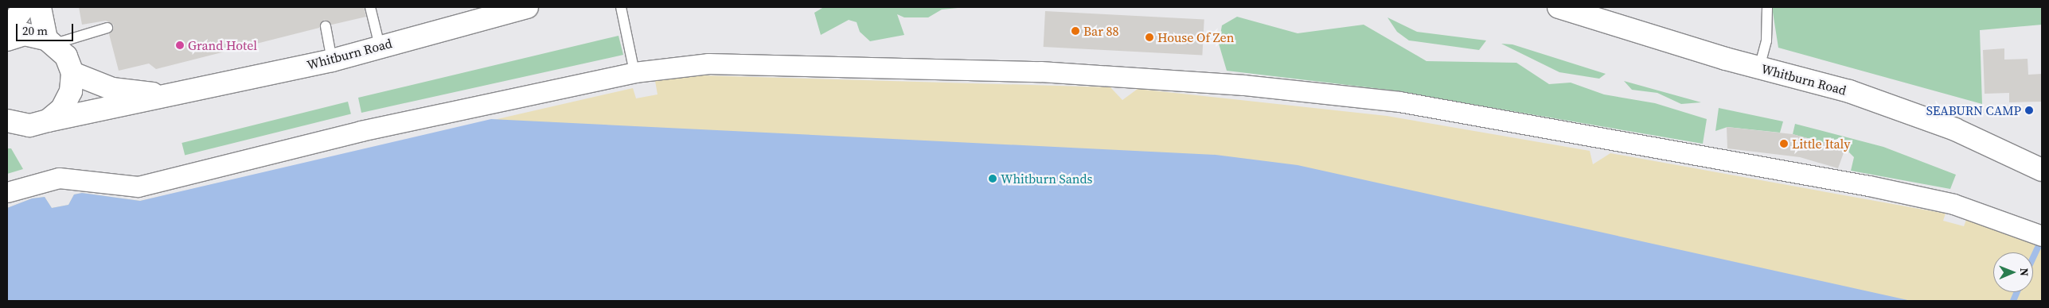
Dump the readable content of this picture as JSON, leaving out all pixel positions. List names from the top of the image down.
{
  "streets": {
    "main road": ["Whitburn Road"]
  },
  "places": [
    "Bar 88",
    "House Of Zen",
    "Grand Hotel",
    "SEABURN CAMP",
    "Little Italy",
    "Whitburn Sands"
  ],
  "scale_bar": "20 m",
  "north": "right"
}
